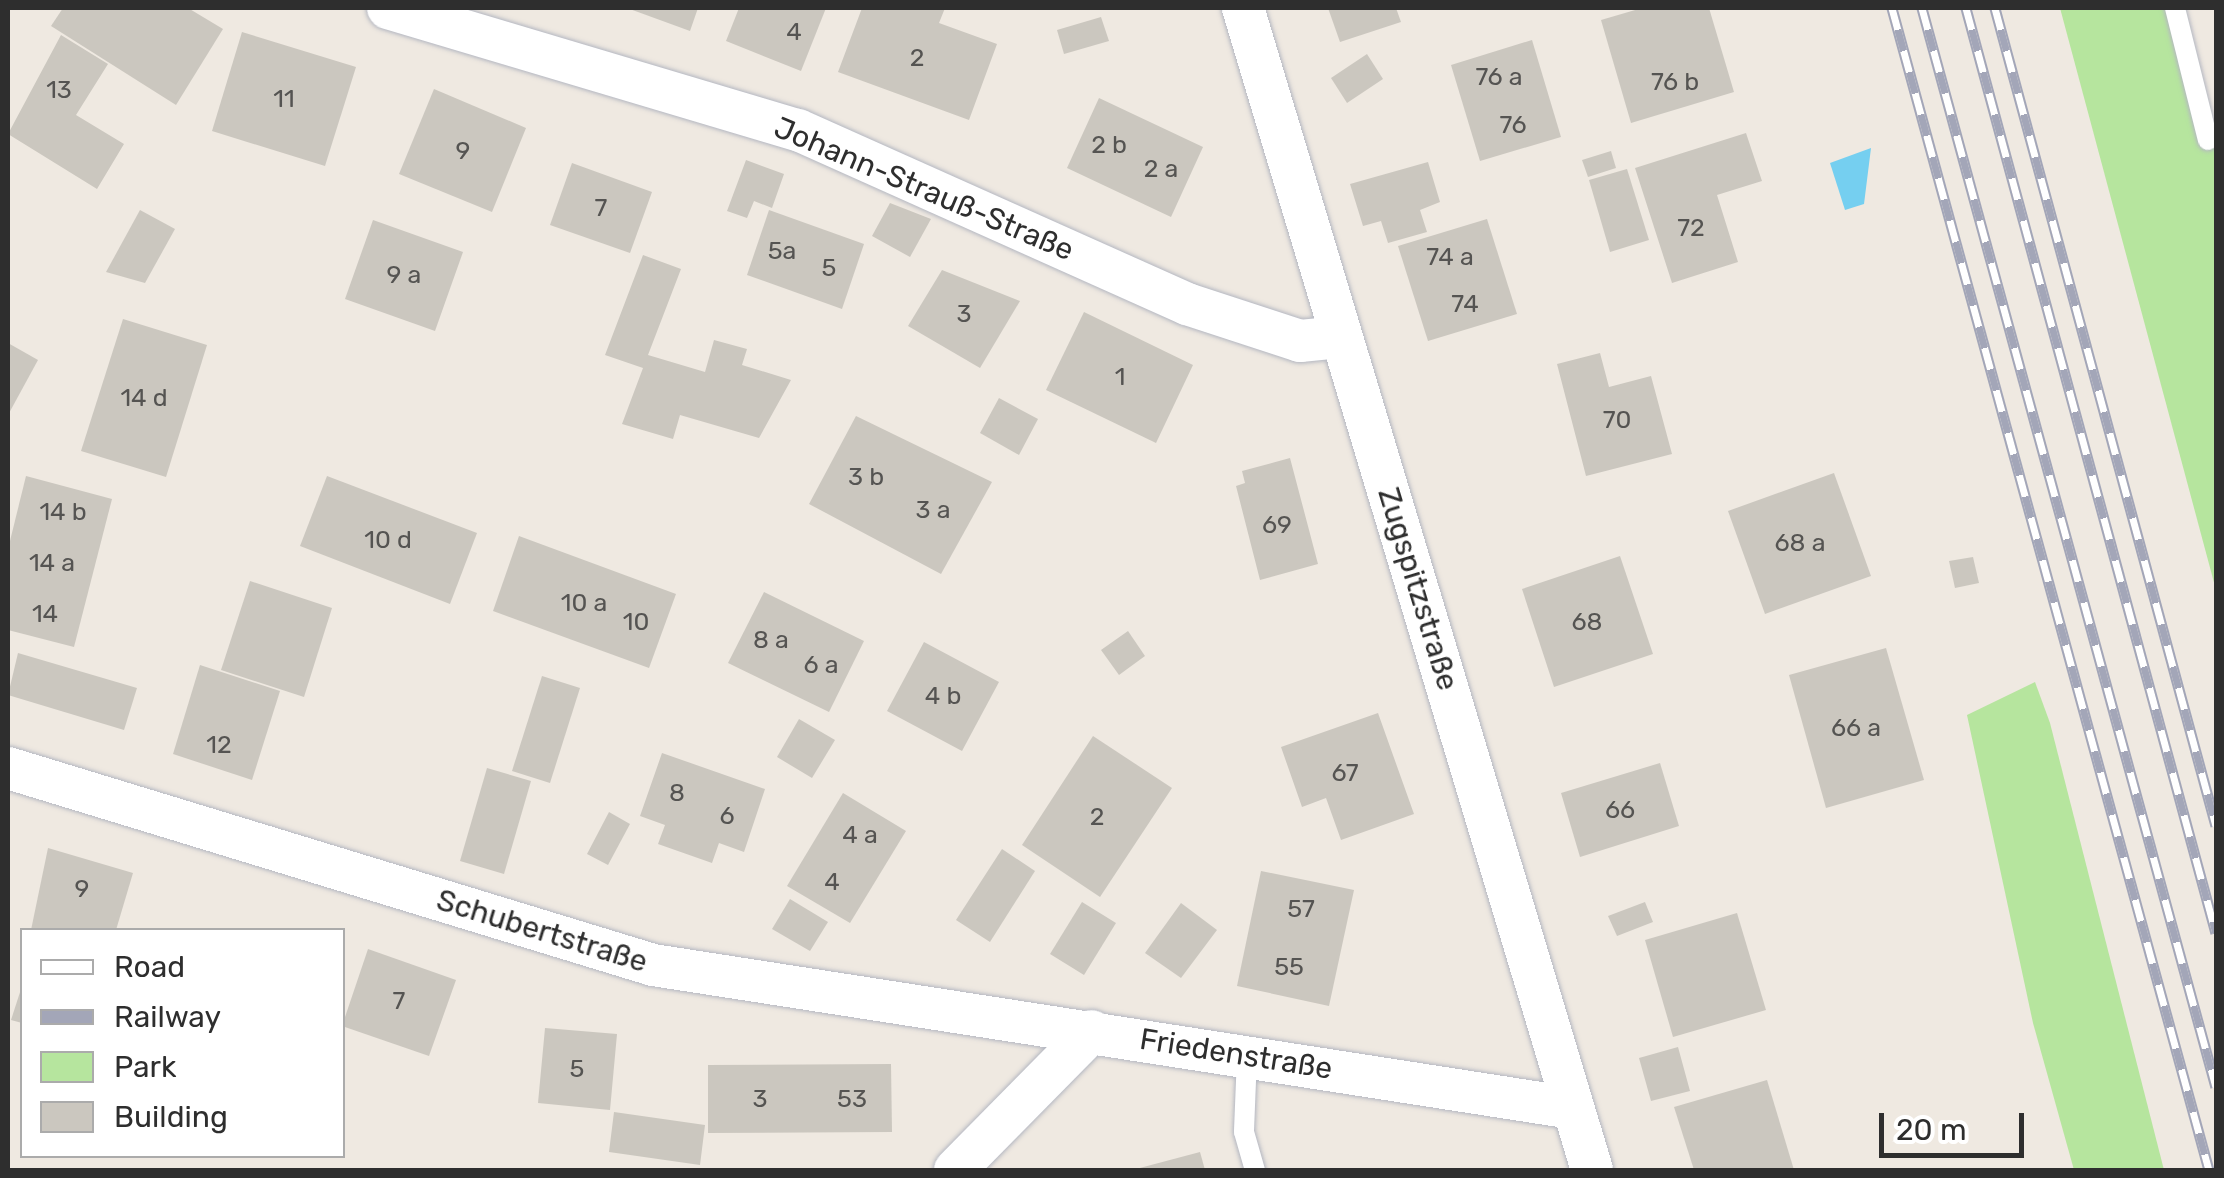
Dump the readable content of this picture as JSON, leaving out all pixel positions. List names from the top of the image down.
{
  "streets": {
    "street": [
      "Johann-Strauß-Straße",
      "Zugspitzstraße",
      "Schubertstraße",
      "Friedenstraße"
    ]
  },
  "crossings": [
    ["Johann-Strauß-Straße", "Zugspitzstraße"],
    ["Zugspitzstraße", "Friedenstraße"],
    ["Schubertstraße", "Friedenstraße"]
  ],
  "house_numbers": [
    "4",
    "2",
    "76 a",
    "76 b",
    "13",
    "11",
    "76",
    "2 b",
    "9",
    "2 a",
    "7",
    "72",
    "5a",
    "74 a",
    "5",
    "9 a",
    "74",
    "3",
    "1",
    "14 d",
    "70",
    "3 b",
    "3 a",
    "14 b",
    "69",
    "10 d",
    "68 a",
    "14 a",
    "10 a",
    "14",
    "10",
    "68",
    "8 a",
    "6 a",
    "4 b",
    "66 a",
    "12",
    "67",
    "8",
    "66",
    "6",
    "2",
    "4 a",
    "4",
    "9",
    "57",
    "55",
    "7",
    "5",
    "3",
    "53"
  ],
  "legend": [
    "Road",
    "Railway",
    "Park",
    "Building"
  ],
  "scale_bar": "20 m"
}
